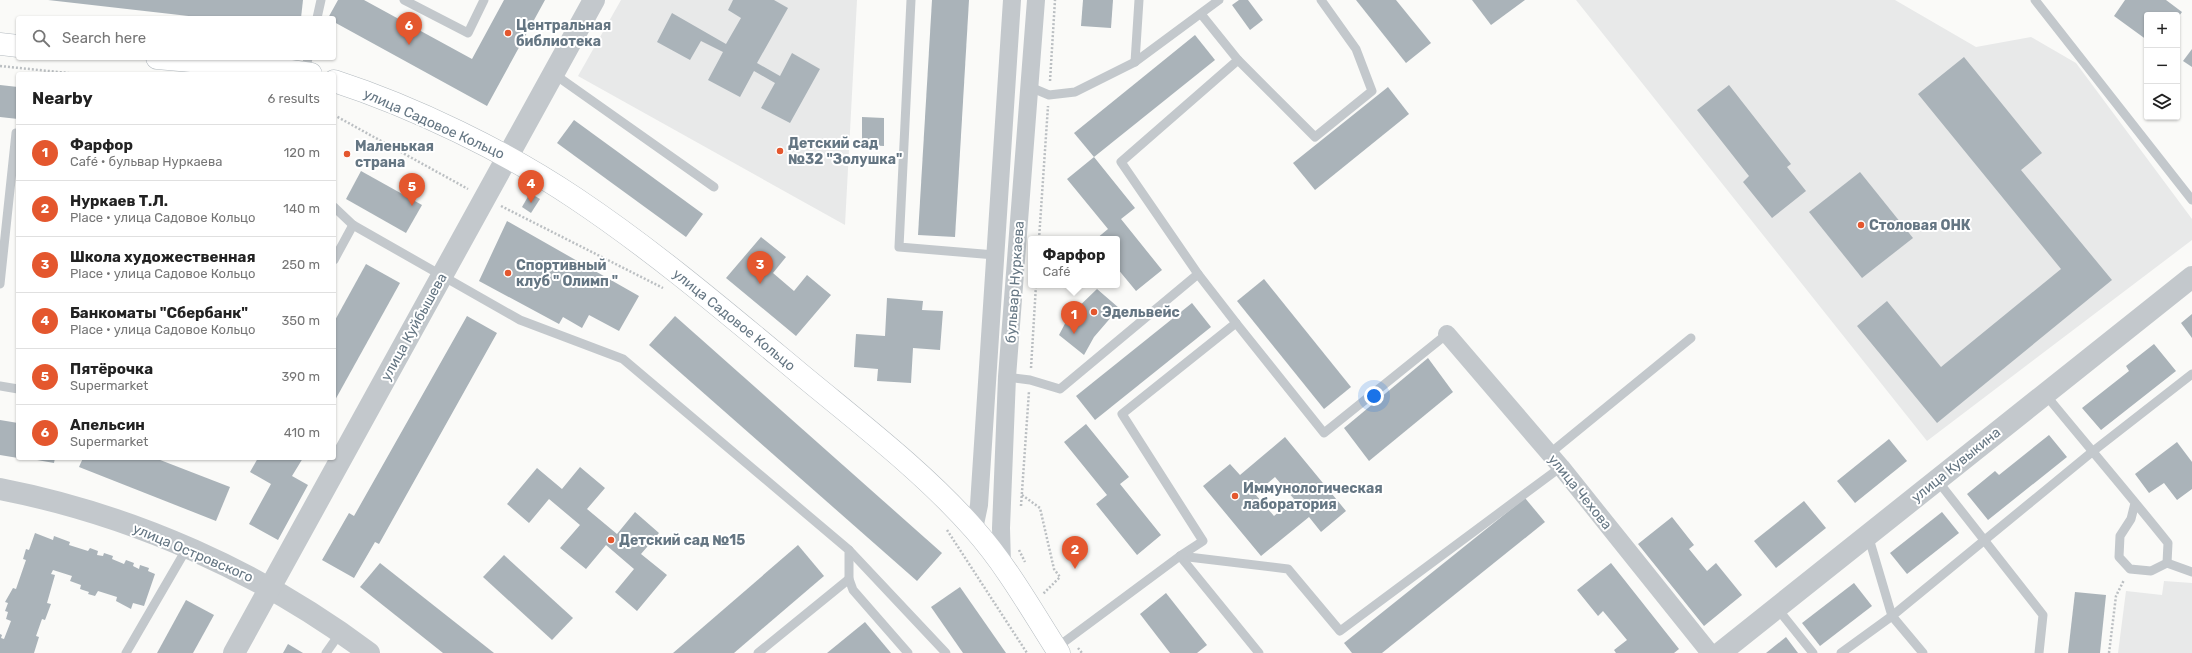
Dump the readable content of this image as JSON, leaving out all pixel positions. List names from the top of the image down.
{
  "streets": {
    "main road": ["улица Садовое Кольцо"],
    "street": [
      "бульвар Нуркаева",
      "улица Куйбышева",
      "улица Кувыкина",
      "улица Чехова",
      "улица Островского"
    ]
  },
  "crossings": [
    ["улица Садовое Кольцо", "бульвар Нуркаева"],
    ["улица Садовое Кольцо", "улица Куйбышева"],
    ["улица Куйбышева", "улица Островского"]
  ],
  "places": [
    "Центральная библиотека",
    "Детский сад №32 \"Золушка\"",
    "Маленькая страна",
    "Столовая ОНК",
    "Спортивный клуб \" Олимп \"",
    "Эдельвейс",
    "Иммунологическая лаборатория",
    "Детский сад №15"
  ],
  "page": {
    "map_buttons": ["+", "−"],
    "pins": [
      "6",
      "4",
      "5",
      "3",
      "1",
      "2"
    ],
    "search": "Search here",
    "heading": ["Nearby", "6 results"],
    "list": [
      {
        "mark": "1",
        "name": "Фарфор",
        "note": "Café · бульвар Нуркаева",
        "value": "120 m"
      },
      {
        "mark": "2",
        "name": "Нуркаев Т.Л.",
        "note": "Place · улица Садовое Кольцо",
        "value": "140 m"
      },
      {
        "mark": "3",
        "name": "Школа художественная",
        "note": "Place · улица Садовое Кольцо",
        "value": "250 m"
      },
      {
        "mark": "4",
        "name": "Банкоматы \"Сбербанк\"",
        "note": "Place · улица Садовое Кольцо",
        "value": "350 m"
      },
      {
        "mark": "5",
        "name": "Пятёрочка",
        "note": "Supermarket",
        "value": "390 m"
      },
      {
        "mark": "6",
        "name": "Апельсин",
        "note": "Supermarket",
        "value": "410 m"
      }
    ],
    "popup": ["Фарфор", "Café"]
  }
}
